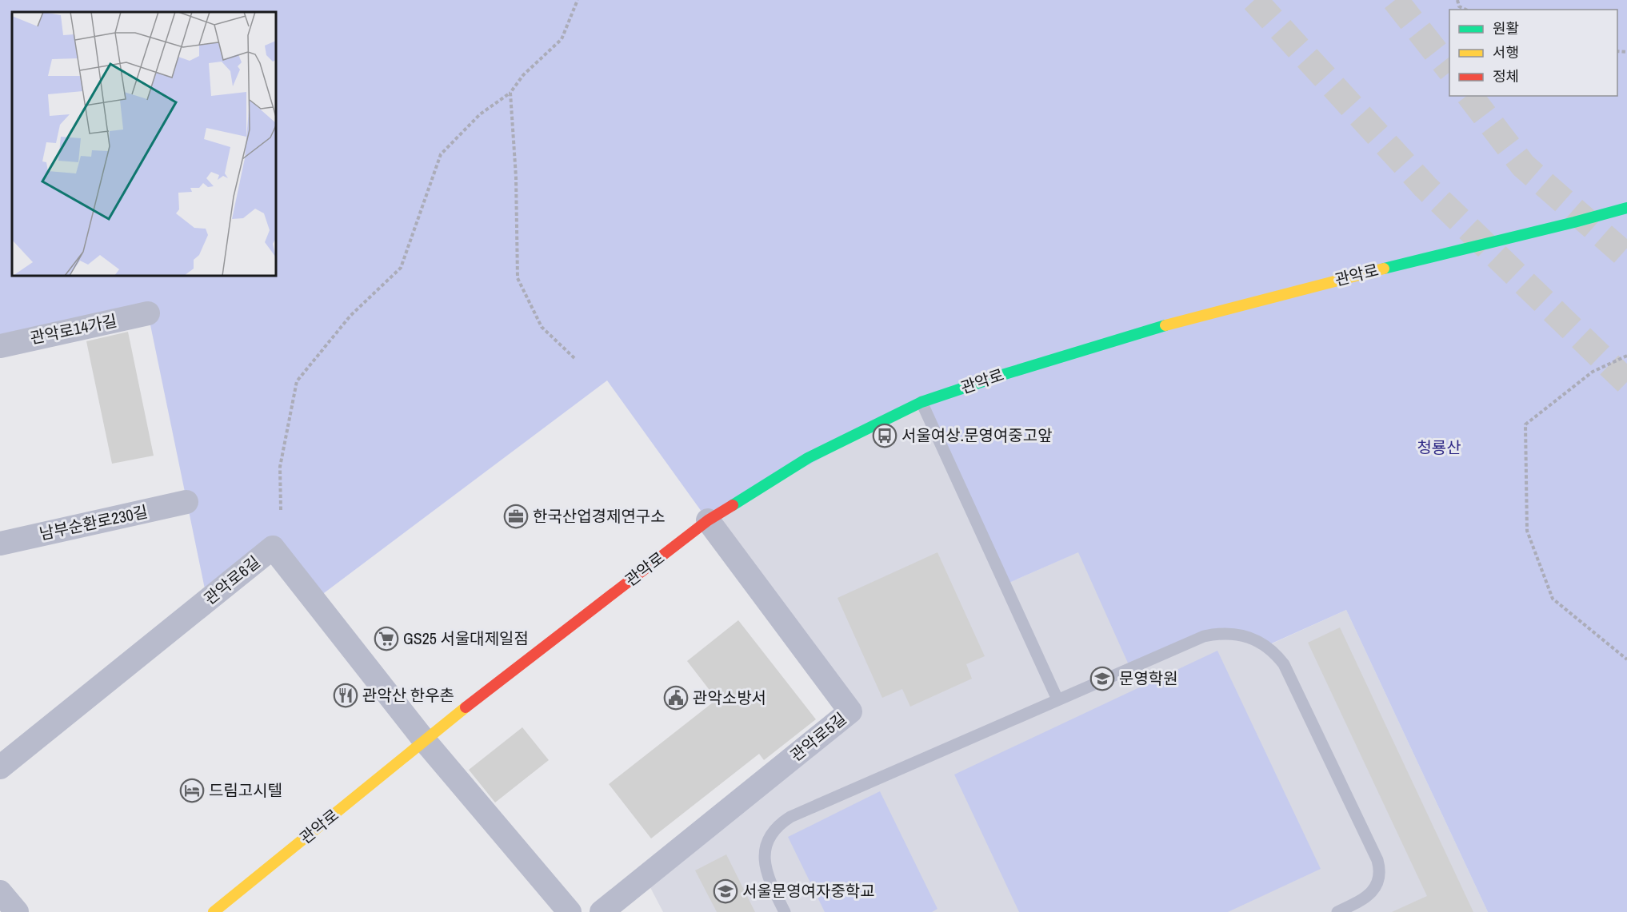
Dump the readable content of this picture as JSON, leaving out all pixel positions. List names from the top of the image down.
{
  "streets": {
    "main road": ["관악로"],
    "street": [
      "관악로14가길",
      "남부순환로230길",
      "관악로6길",
      "관악로5길"
    ]
  },
  "crossings": [
    ["관악로", "관악로6길"],
    ["관악로", "관악로5길"]
  ],
  "parks": ["청룡산"],
  "places": {
    "bus stop": ["서울여상.문영여중고앞"],
    "office": ["한국산업경제연구소"],
    "supermarket": ["GS25 서울대제일점"],
    "school or university": ["문영학원", "서울문영여자중학교"],
    "restaurant": ["관악산 한우촌"],
    "public building": ["관악소방서"],
    "hotel": ["드림고시텔"]
  },
  "legend": ["원활", "서행", "정체"]
}
